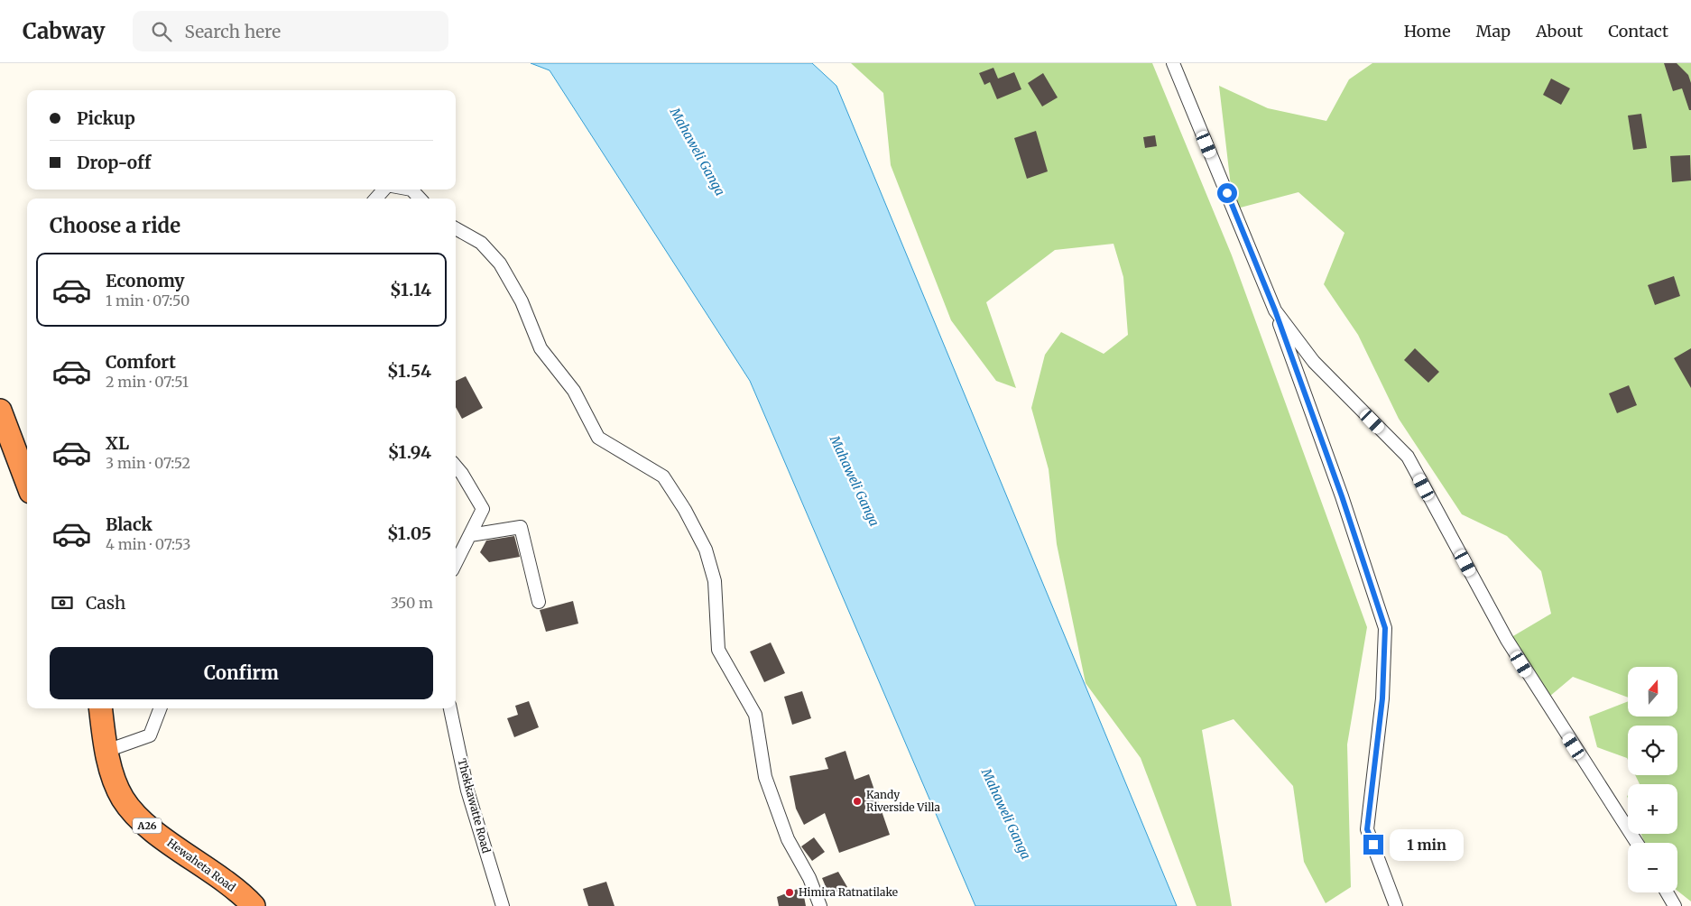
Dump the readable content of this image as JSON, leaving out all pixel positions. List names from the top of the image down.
{
  "streets": {
    "highway": ["A26", "Hewaheta Road"],
    "street": ["Thekkawatte Road"]
  },
  "water": ["Mahaweli Ganga"],
  "places": ["Kandy Riverside Villa", "Himira Ratnatilake"],
  "north": "top",
  "page": {
    "header": "Cabway",
    "search": "Search here",
    "nav": [
      "Home",
      "Map",
      "About",
      "Contact"
    ],
    "banner": ["Pickup", "Drop-off"],
    "heading": "Choose a ride",
    "list": [
      {
        "name": "Economy",
        "note": "1 min · 07:50",
        "value": "$1.14"
      },
      {
        "name": "Comfort",
        "note": "2 min · 07:51",
        "value": "$1.54"
      },
      {
        "name": "XL",
        "note": "3 min · 07:52",
        "value": "$1.94"
      },
      {
        "name": "Black",
        "note": "4 min · 07:53",
        "value": "$1.05"
      }
    ],
    "pay": ["Cash", "350 m"],
    "buttons": "Confirm",
    "map_buttons": ["+", "−"],
    "bubble": "1 min"
  }
}
